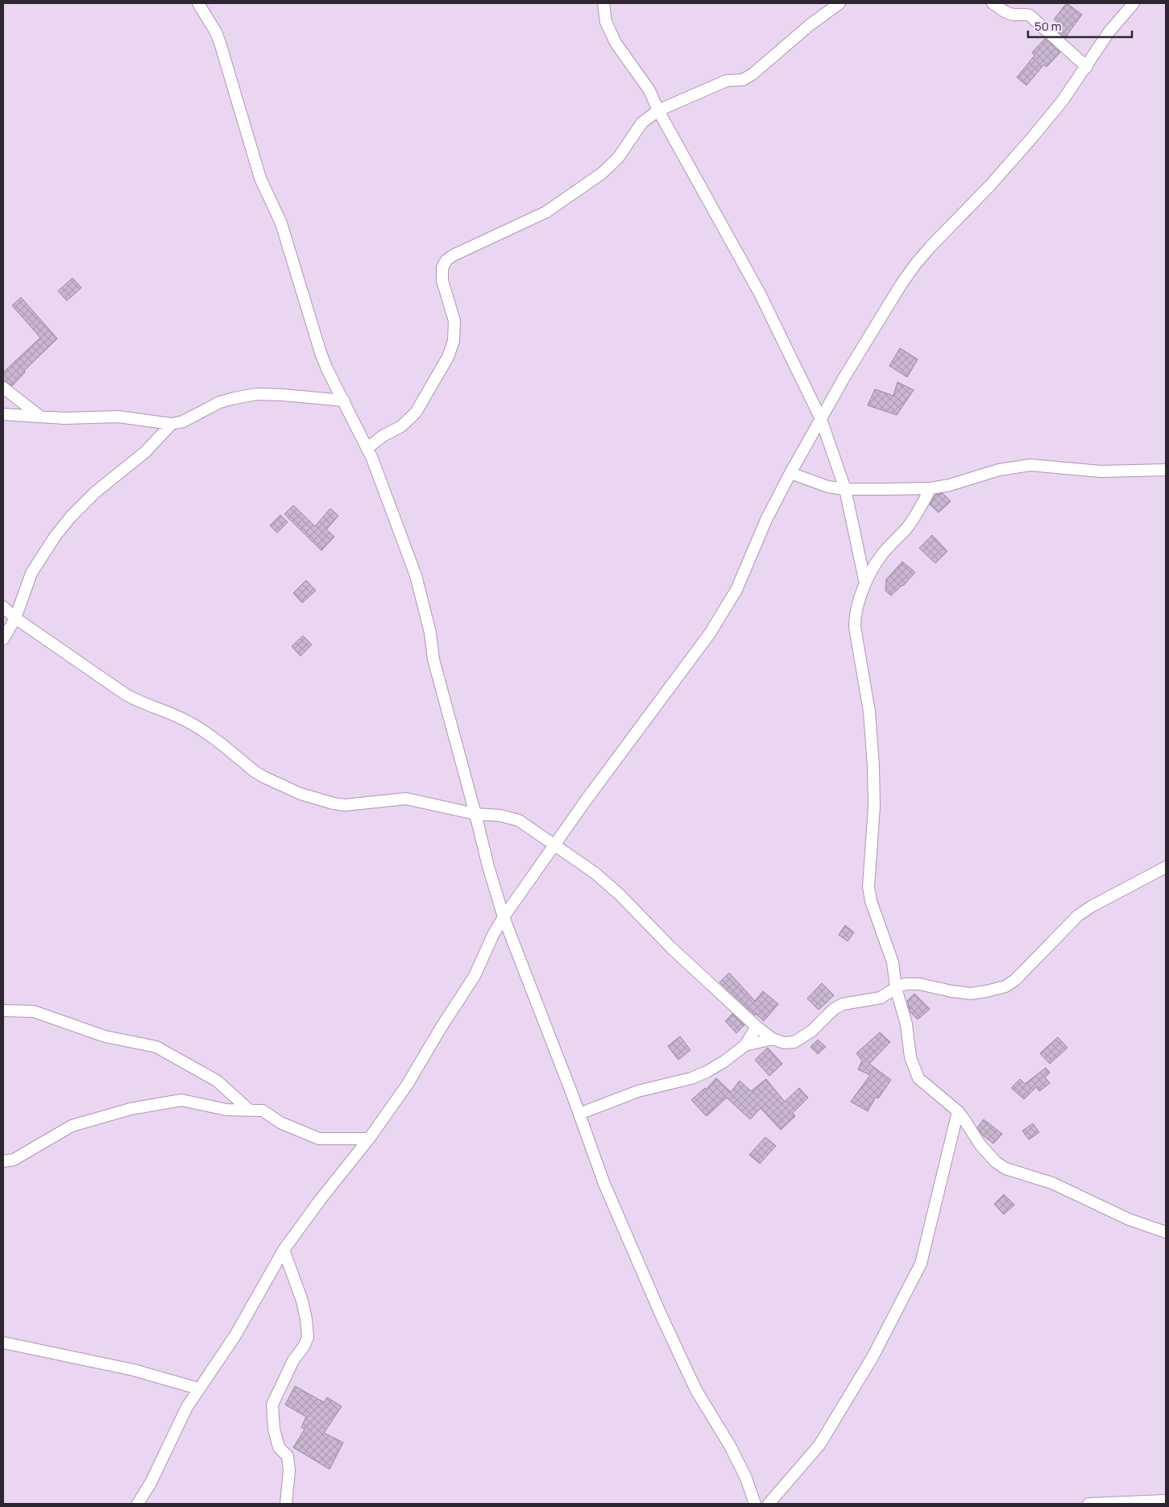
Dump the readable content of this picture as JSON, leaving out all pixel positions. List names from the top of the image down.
{
  "scale_bar": "50 m"
}
